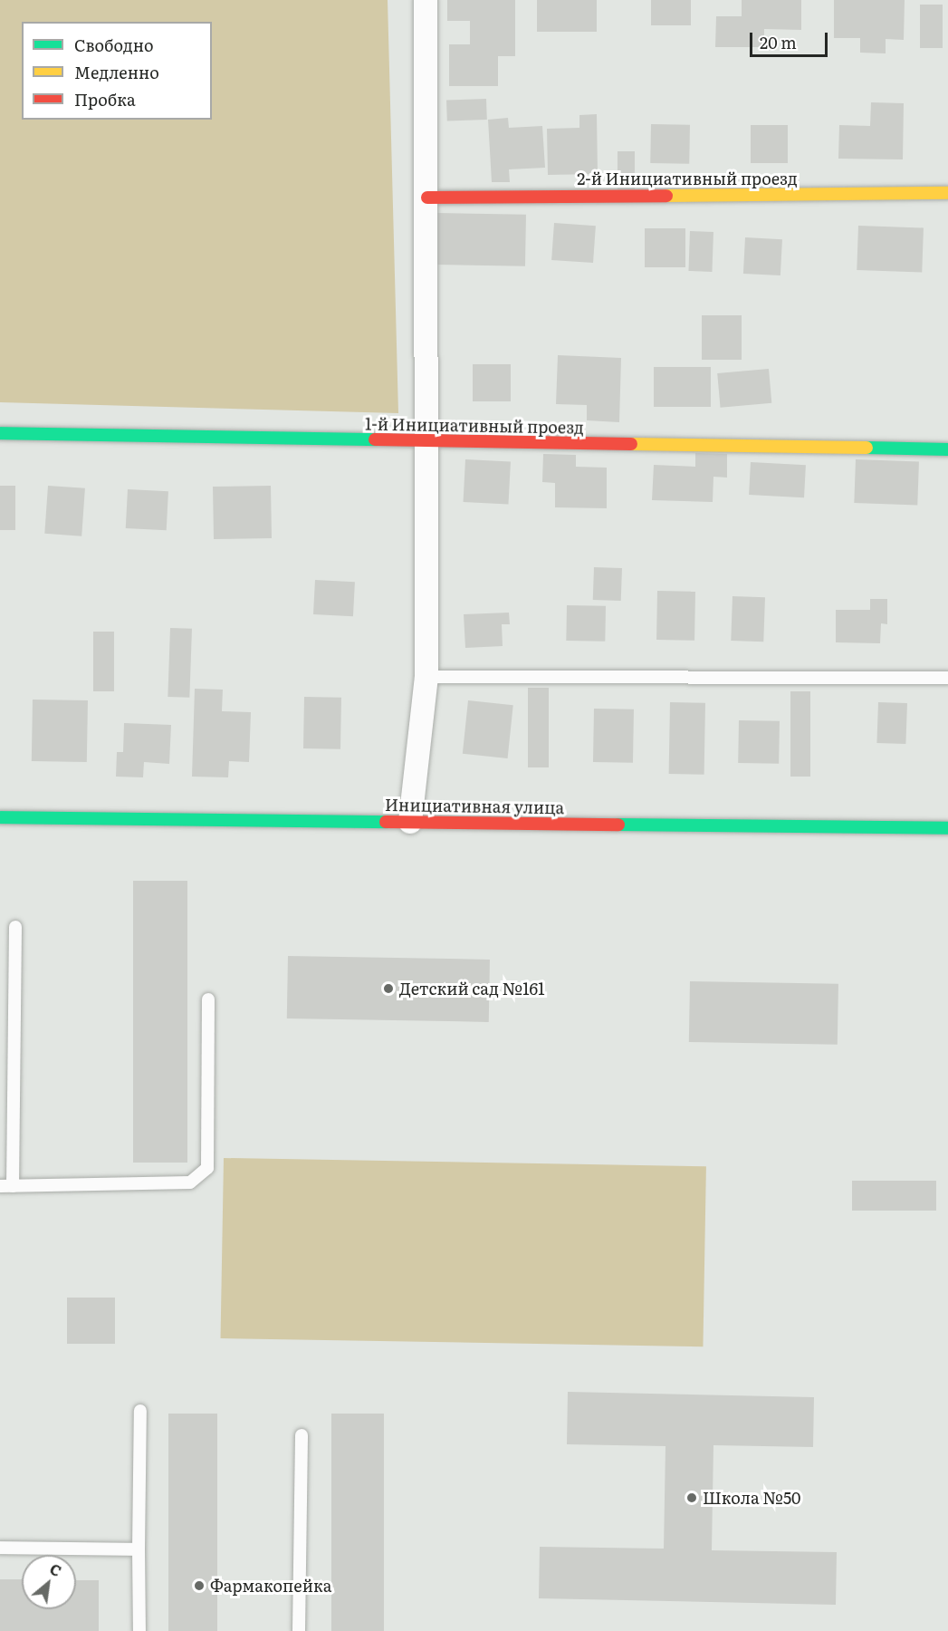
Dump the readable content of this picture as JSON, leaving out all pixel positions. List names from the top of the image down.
{
  "streets": {
    "street": ["2-й Инициативный проезд", "1-й Инициативный проезд", "Инициативная улица"]
  },
  "places": ["Детский сад №161", "Школа №50", "Фармакопейка"],
  "legend": ["Свободно", "Медленно", "Пробка"],
  "scale_bar": "20 m",
  "north": "top right"
}
